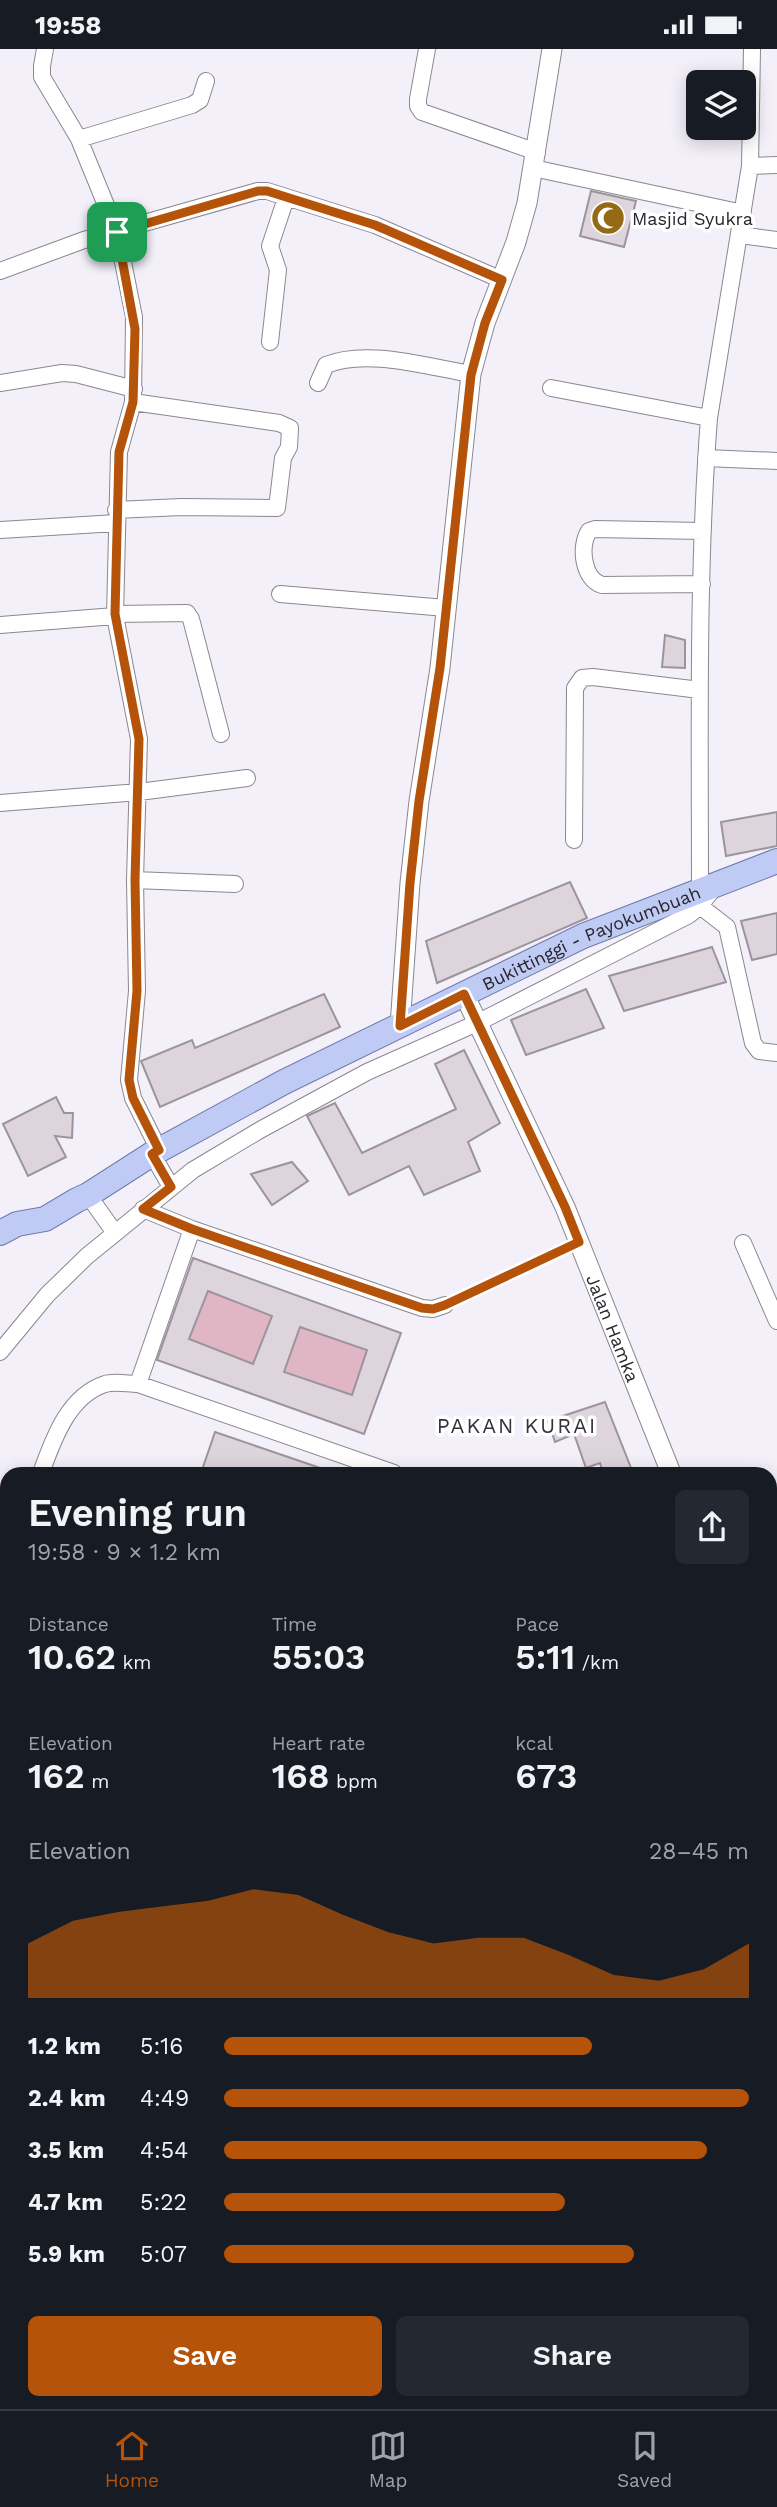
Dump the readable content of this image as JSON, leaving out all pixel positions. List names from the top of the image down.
{
  "streets": {
    "main road": ["Bukittinggi - Payokumbuah"],
    "street": ["Jalan Hamka"]
  },
  "crossings": [
    ["Bukittinggi - Payokumbuah", "Jalan Hamka"]
  ],
  "districts": ["PAKAN KURAI"],
  "places": {
    "mosque": ["Masjid Syukra"]
  },
  "page": {
    "status": "19:58",
    "heading": ["Evening run", "19:58 · 9 × 1.2 km"],
    "stats": [
      ["Distance", "10.62 km"],
      ["Time", "55:03"],
      ["Pace", "5:11 /km"],
      ["Elevation", "162 m"],
      ["Heart rate", "168 bpm"],
      ["kcal", "673"]
    ],
    "chart": ["Elevation", "28–45 m"],
    "list": [
      {
        "name": "1.2 km",
        "note": "5:16"
      },
      {
        "name": "2.4 km",
        "note": "4:49"
      },
      {
        "name": "3.5 km",
        "note": "4:54"
      },
      {
        "name": "4.7 km",
        "note": "5:22"
      },
      {
        "name": "5.9 km",
        "note": "5:07"
      }
    ],
    "buttons": ["Save", "Share"],
    "tabs": ["Home", "Map", "Saved"]
  }
}
